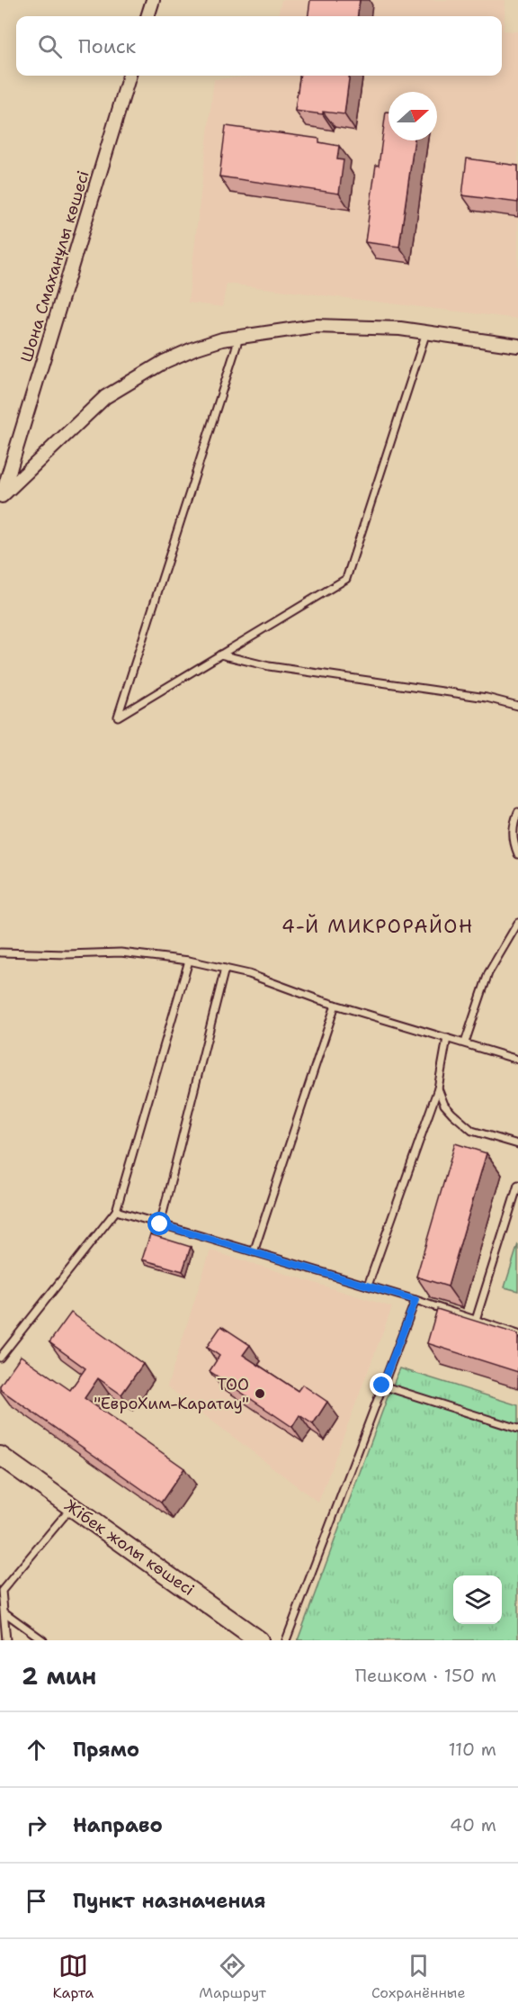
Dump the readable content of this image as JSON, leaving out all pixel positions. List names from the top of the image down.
{
  "streets": {
    "main road": ["Жібек жолы көшесі"],
    "street": ["Шона Смаханұлы көшесі"]
  },
  "districts": ["4-Й МИКРОРАЙОН"],
  "places": ["ТОО \"ЕвроХим-Каратау\""],
  "north": "right",
  "page": {
    "search": "Поиск",
    "heading": ["2 мин", "Пешком · 150 m"],
    "list": [
      ["Прямо", "110 m"],
      ["Направо", "40 m"],
      "Пункт назначения"
    ],
    "nav": ["Карта", "Маршрут", "Сохранённые"]
  }
}
